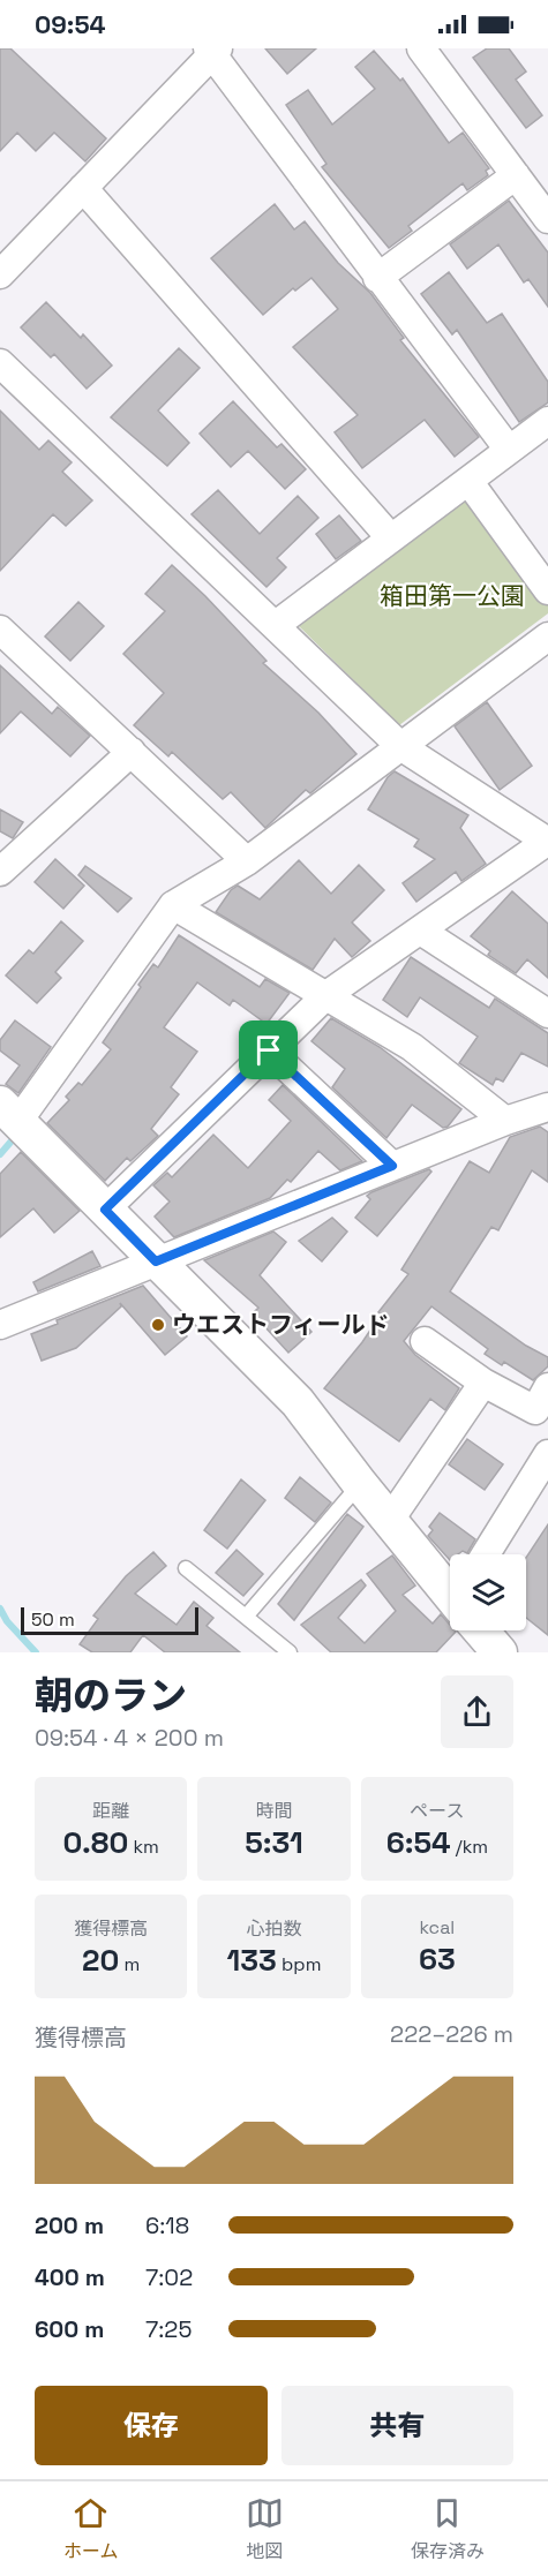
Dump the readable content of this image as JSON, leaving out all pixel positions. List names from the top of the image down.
{
  "parks": ["箱田第一公園"],
  "places": ["ウエストフィールド"],
  "scale_bar": "50 m",
  "page": {
    "status": "09:54",
    "scale": "50 m",
    "heading": ["朝のラン", "09:54 · 4 × 200 m"],
    "stats": [
      ["距離", "0.80 km"],
      ["時間", "5:31"],
      ["ペース", "6:54 /km"],
      ["獲得標高", "20 m"],
      ["心拍数", "133 bpm"],
      ["kcal", "63"]
    ],
    "chart": ["獲得標高", "222–226 m"],
    "list": [
      {
        "name": "200 m",
        "note": "6:18"
      },
      {
        "name": "400 m",
        "note": "7:02"
      },
      {
        "name": "600 m",
        "note": "7:25"
      }
    ],
    "buttons": ["保存", "共有"],
    "tabs": ["ホーム", "地図", "保存済み"]
  }
}
